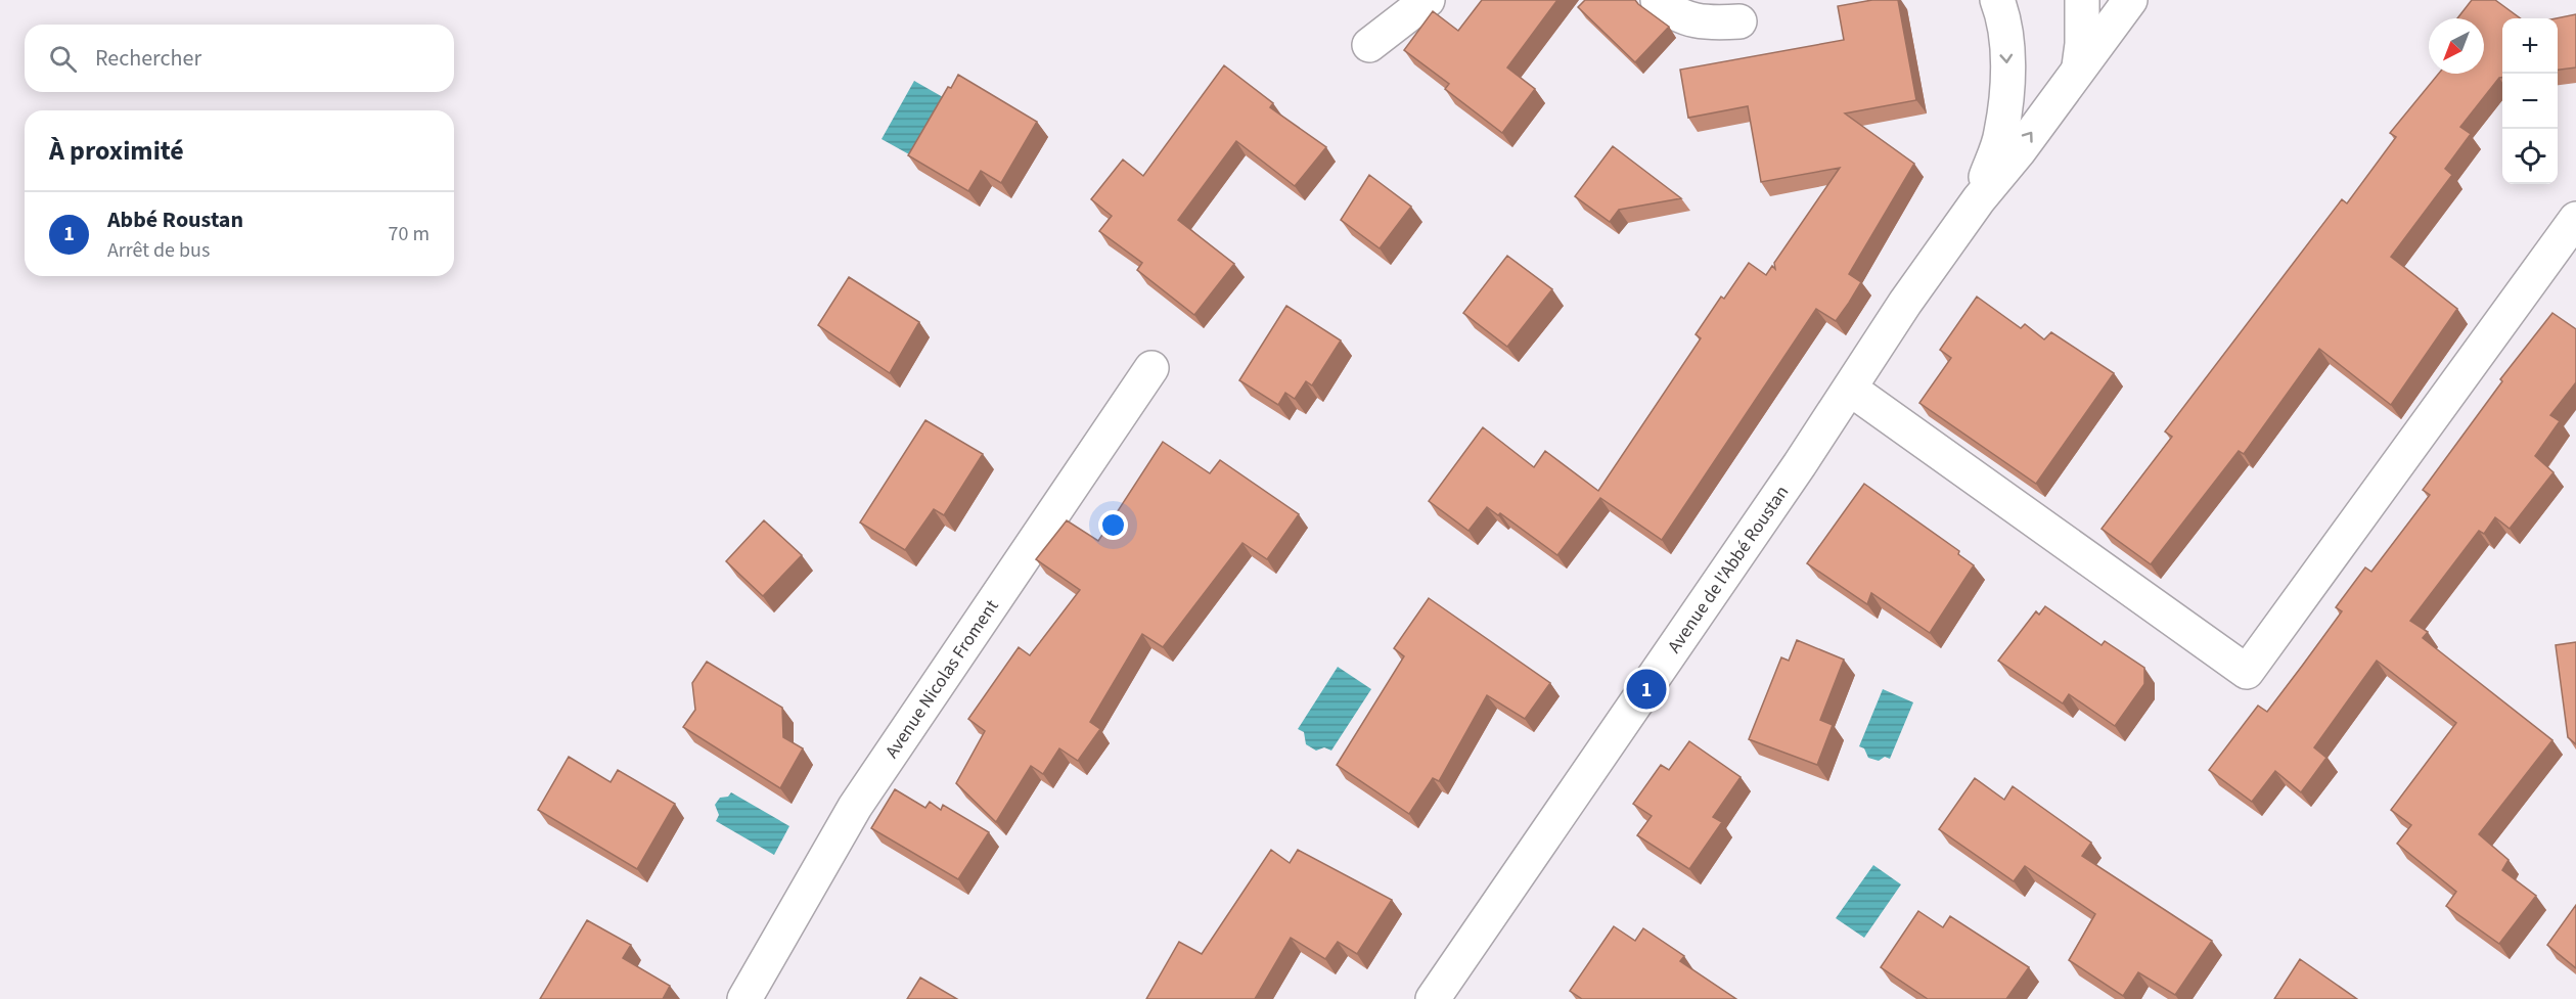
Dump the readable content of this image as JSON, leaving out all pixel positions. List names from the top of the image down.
{
  "streets": {
    "street": ["Avenue de l'Abbé Roustan", "Avenue Nicolas Froment"]
  },
  "north": "bottom left",
  "page": {
    "map_buttons": ["+", "−"],
    "search": "Rechercher",
    "heading": "À proximité",
    "list": [
      {
        "mark": "1",
        "name": "Abbé Roustan",
        "note": "Arrêt de bus",
        "value": "70 m"
      }
    ],
    "pins": "1"
  }
}
